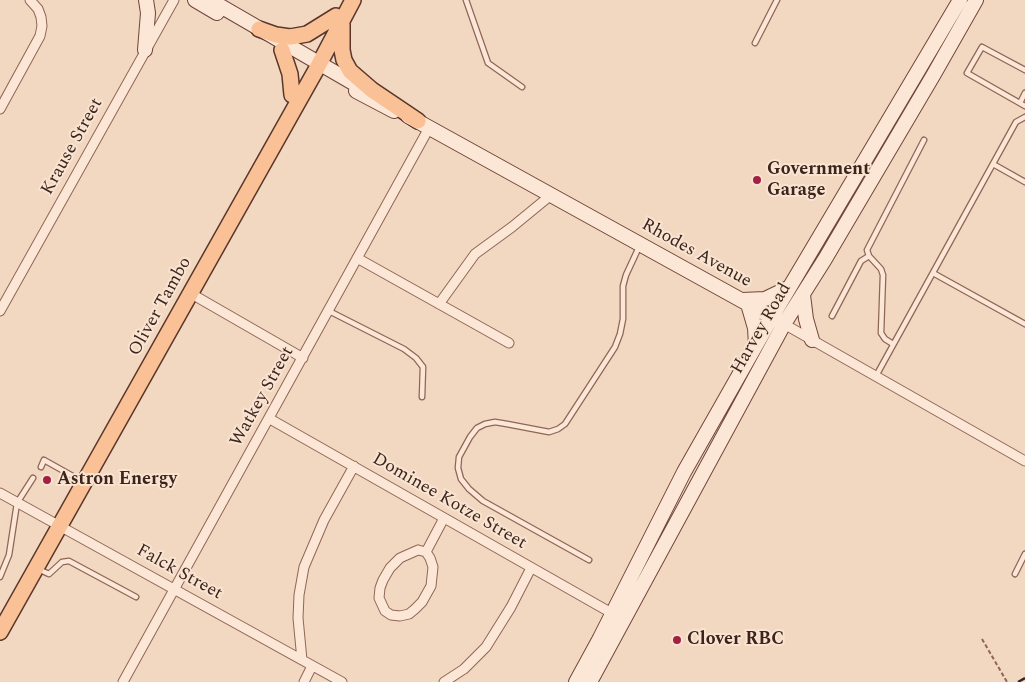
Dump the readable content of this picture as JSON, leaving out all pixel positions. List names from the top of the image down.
{
  "streets": {
    "main road": ["Rhodes Avenue", "Oliver Tambo", "Harvey Road"],
    "street": [
      "Krause Street",
      "Watkey Street",
      "Dominee Kotze Street",
      "Falck Street"
    ]
  },
  "crossings": [
    ["Rhodes Avenue", "Oliver Tambo"],
    ["Rhodes Avenue", "Harvey Road"],
    ["Rhodes Avenue", "Watkey Street"],
    ["Oliver Tambo", "Falck Street"],
    ["Harvey Road", "Dominee Kotze Street"],
    ["Watkey Street", "Dominee Kotze Street"],
    ["Watkey Street", "Falck Street"]
  ],
  "places": ["Government Garage", "Astron Energy", "Clover RBC"]
}
